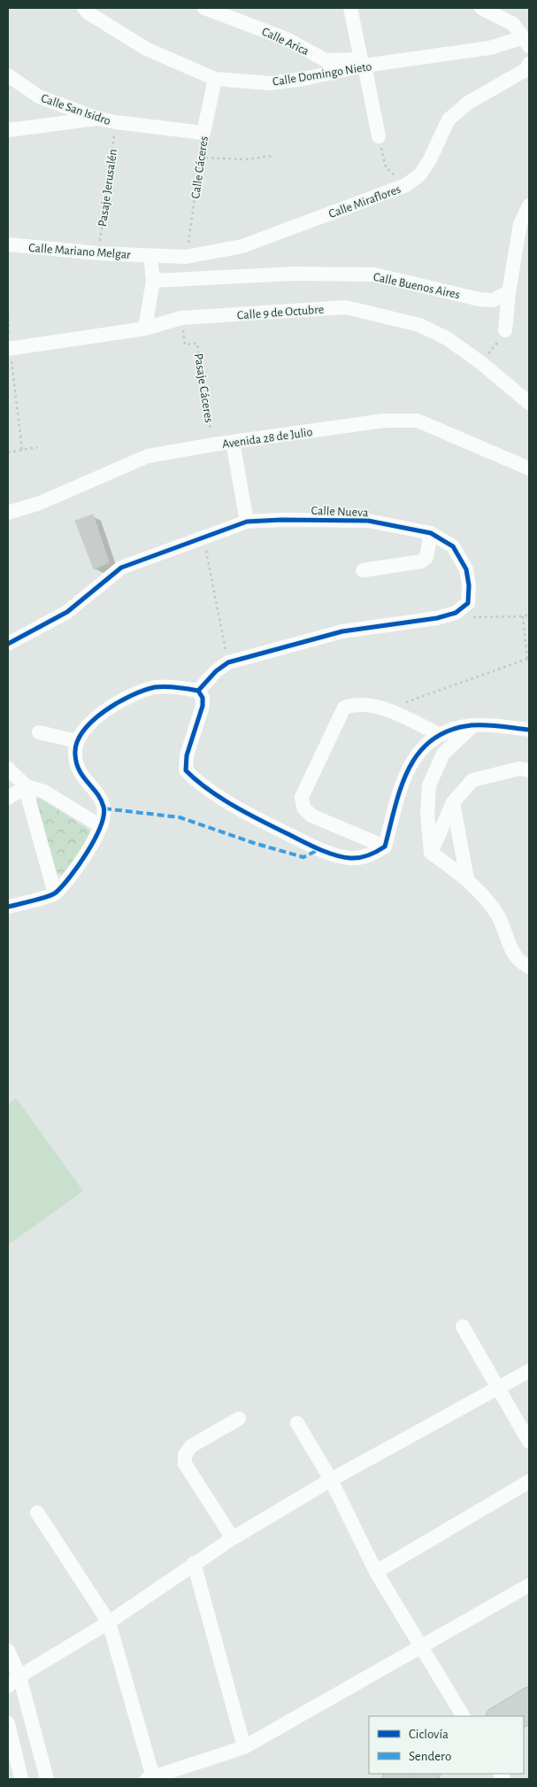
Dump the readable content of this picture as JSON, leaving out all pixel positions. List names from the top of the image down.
{
  "streets": {
    "street": [
      "Calle Arica",
      "Calle Domingo Nieto",
      "Calle San Isidro",
      "Calle Cáceres",
      "Calle Miraflores",
      "Calle Mariano Melgar",
      "Calle Buenos Aires",
      "Calle 9 de Octubre",
      "Avenida 28 de Julio",
      "Calle Nueva"
    ],
    "path": ["Pasaje Jerusalén", "Pasaje Cáceres"]
  },
  "crossings": [
    ["Calle Arica", "Calle Domingo Nieto"],
    ["Calle Domingo Nieto", "Calle Cáceres"],
    ["Calle San Isidro", "Calle Cáceres"],
    ["Calle San Isidro", "Pasaje Jerusalén"],
    ["Calle Cáceres", "Calle Miraflores"],
    ["Pasaje Jerusalén", "Calle Mariano Melgar"],
    ["Calle Miraflores", "Calle Mariano Melgar"],
    ["Calle 9 de Octubre", "Pasaje Cáceres"],
    ["Pasaje Cáceres", "Avenida 28 de Julio"]
  ],
  "legend": ["Ciclovía", "Sendero"]
}
